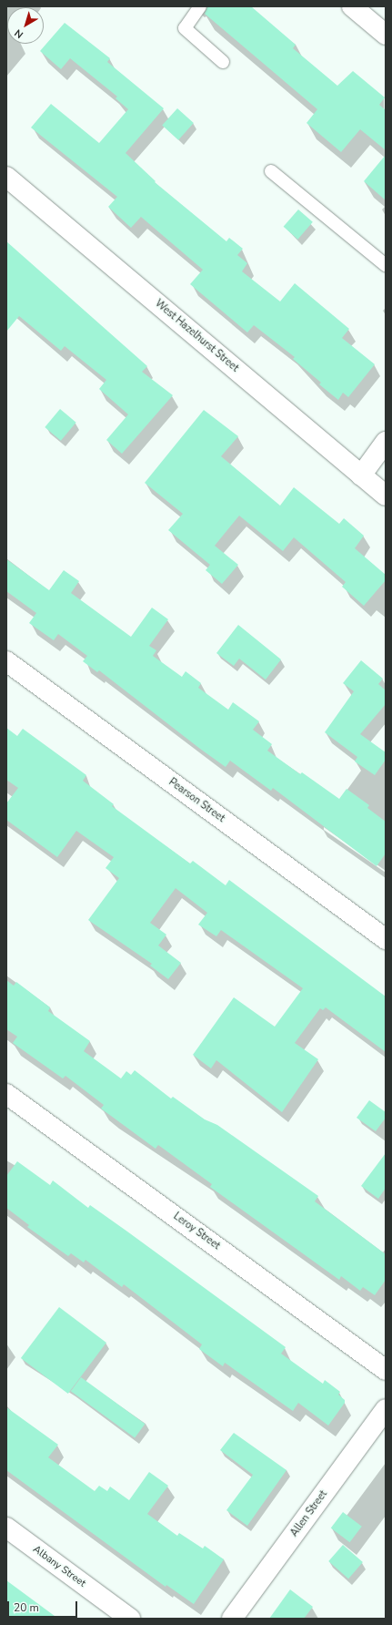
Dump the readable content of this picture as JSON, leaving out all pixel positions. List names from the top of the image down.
{
  "streets": {
    "street": [
      "West Hazelhurst Street",
      "Pearson Street",
      "Leroy Street",
      "Allen Street",
      "Albany Street"
    ]
  },
  "scale_bar": "20 m",
  "north": "bottom left"
}
